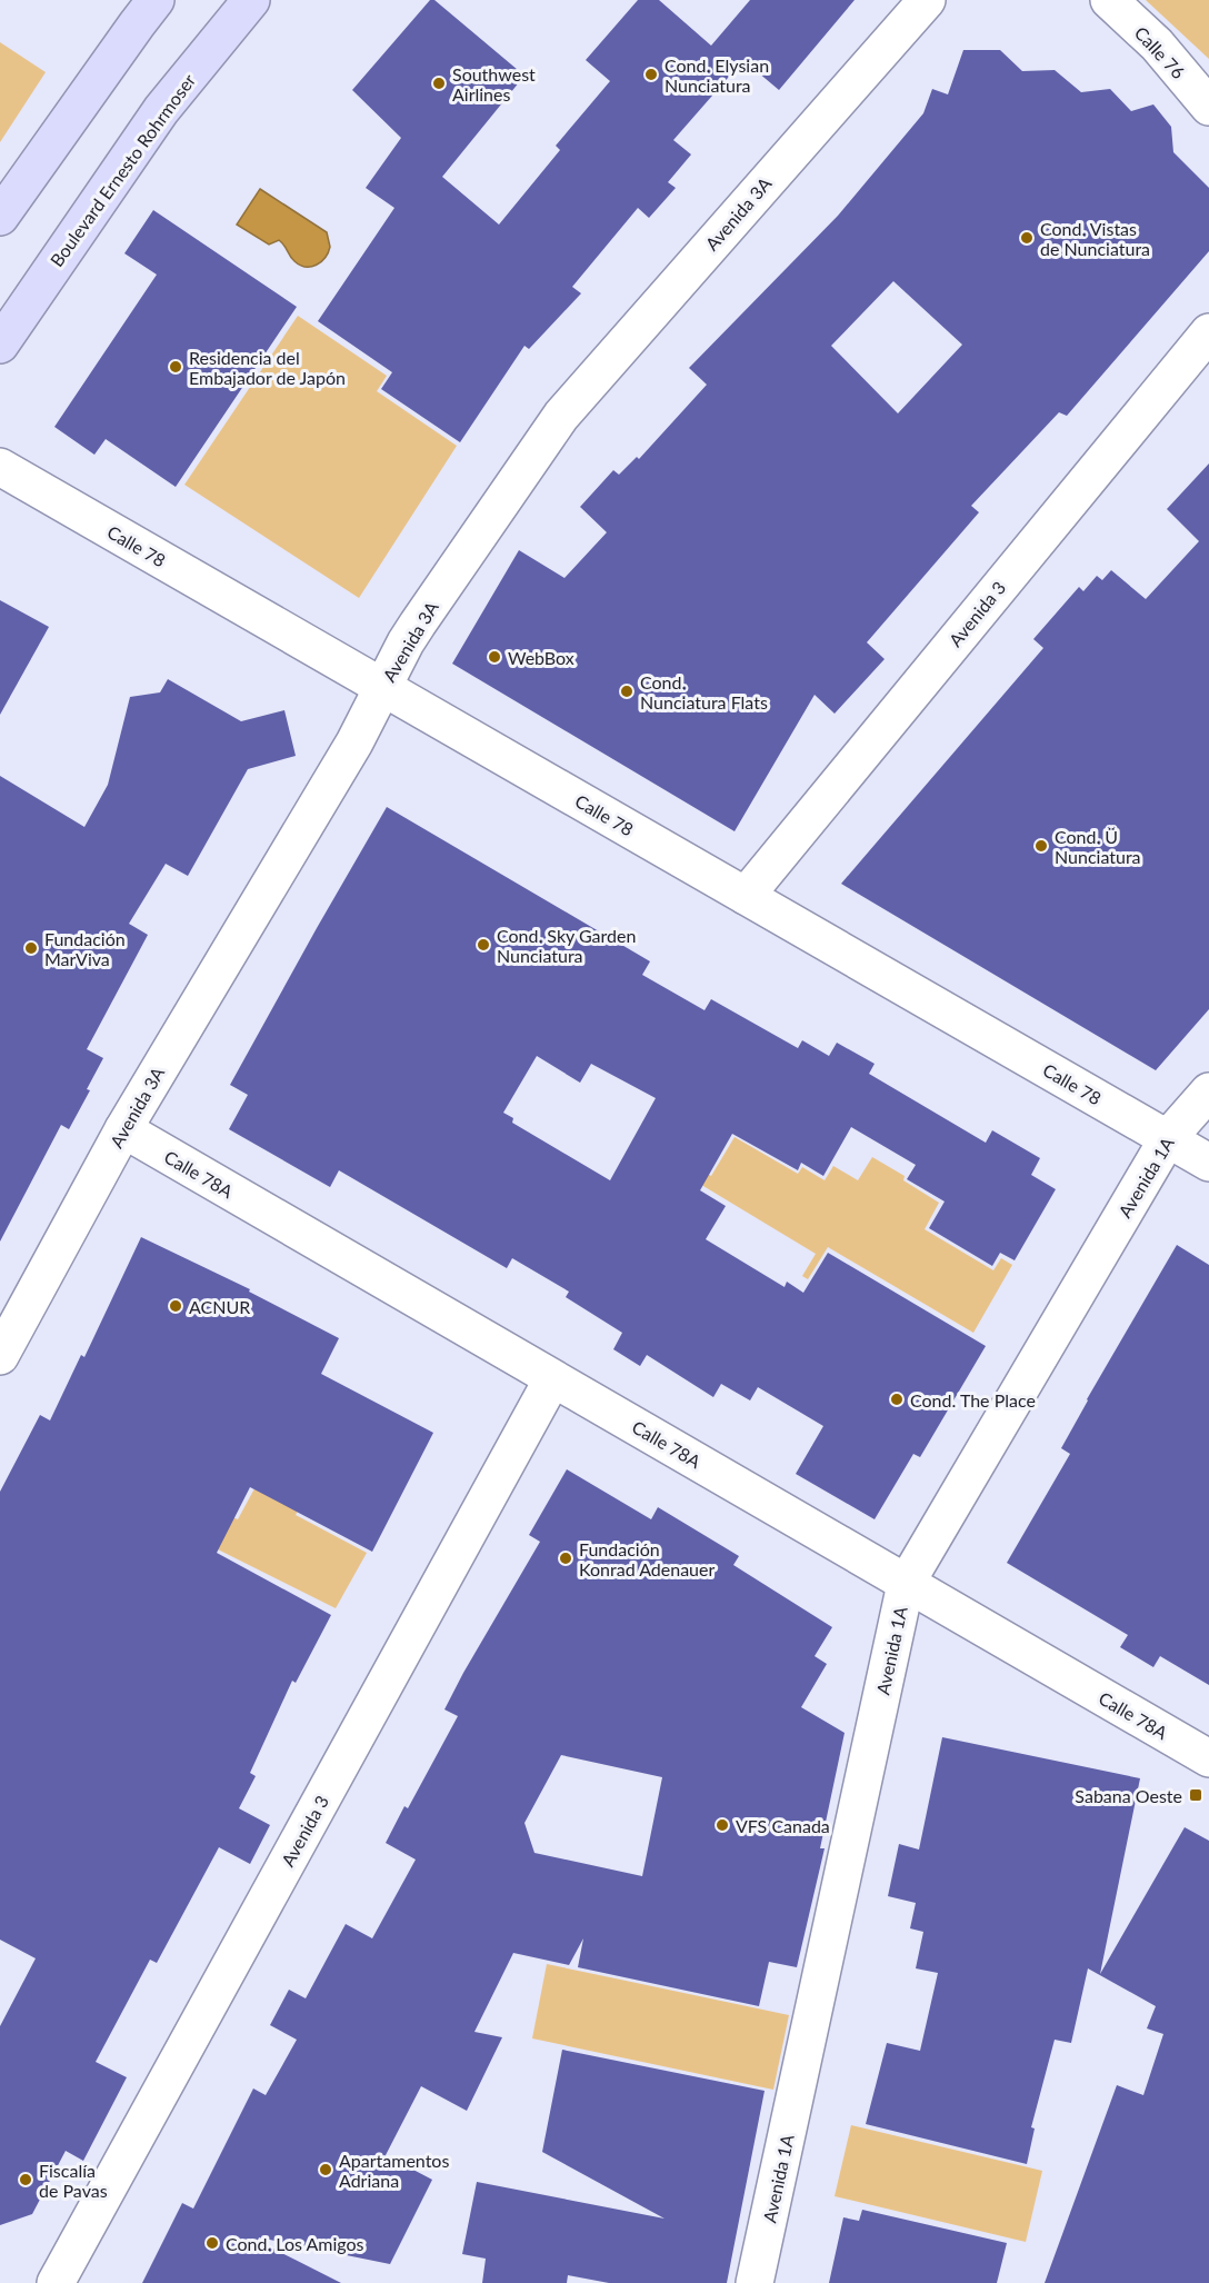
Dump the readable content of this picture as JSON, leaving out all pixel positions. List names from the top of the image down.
{
  "streets": {
    "main road": ["Boulevard Ernesto Rohrmoser"],
    "street": [
      "Calle 76",
      "Avenida 3A",
      "Calle 78",
      "Avenida 3",
      "Calle 78A",
      "Avenida 1A"
    ]
  },
  "crossings": [
    ["Avenida 3A", "Calle 78"],
    ["Avenida 3A", "Calle 78A"],
    ["Calle 78", "Avenida 3"],
    ["Calle 78", "Avenida 1A"],
    ["Avenida 3", "Calle 78A"],
    ["Calle 78A", "Avenida 1A"]
  ],
  "places": {
    "other": [
      "Cond. Elysian Nunciatura",
      "Southwest Airlines",
      "Cond. Vistas de Nunciatura",
      "Residencia del Embajador de Japón",
      "WebBox",
      "Cond. Nunciatura Flats",
      "Cond. Ü Nunciatura",
      "Cond. Sky Garden Nunciatura",
      "Fundación MarViva",
      "ACNUR",
      "Cond. The Place",
      "Fundación Konrad Adenauer",
      "VFS Canada",
      "Apartamentos Adriana",
      "Fiscalía de Pavas",
      "Cond. Los Amigos"
    ],
    "transit": ["Sabana Oeste"]
  }
}
